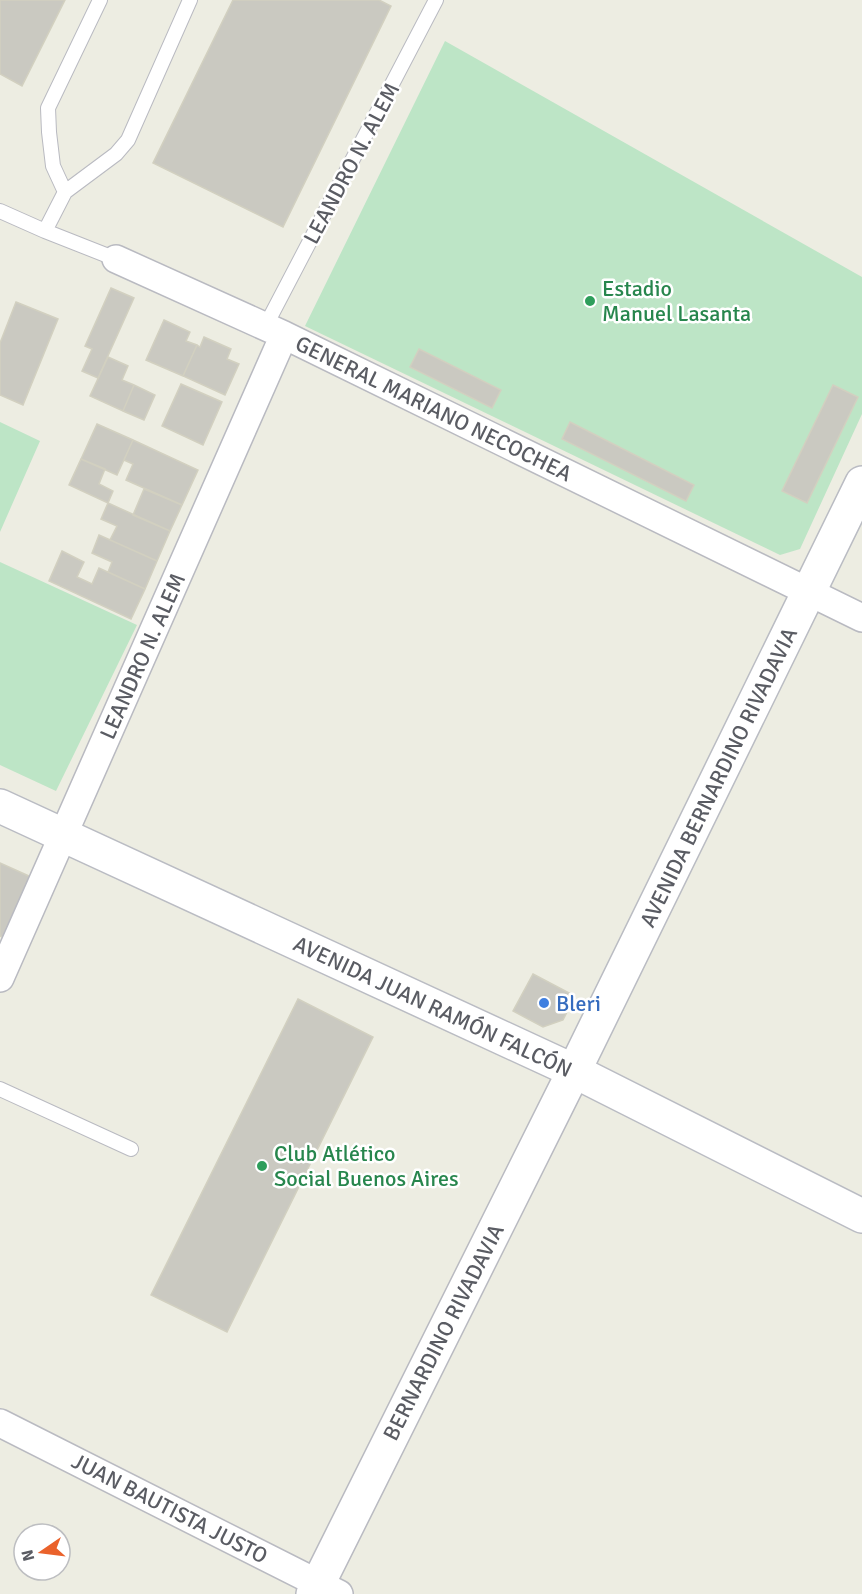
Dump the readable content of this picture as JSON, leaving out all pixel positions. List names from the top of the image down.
{
  "streets": {
    "main road": ["AVENIDA BERNARDINO RIVADAVIA", "AVENIDA JUAN RAMÓN FALCÓN", "BERNARDINO RIVADAVIA"],
    "street": ["LEANDRO N. ALEM", "GENERAL MARIANO NECOCHEA", "JUAN BAUTISTA JUSTO"]
  },
  "crossings": [
    ["LEANDRO N. ALEM", "GENERAL MARIANO NECOCHEA"],
    ["LEANDRO N. ALEM", "AVENIDA JUAN RAMÓN FALCÓN"],
    ["GENERAL MARIANO NECOCHEA", "AVENIDA BERNARDINO RIVADAVIA"],
    ["AVENIDA BERNARDINO RIVADAVIA", "AVENIDA JUAN RAMÓN FALCÓN"],
    ["AVENIDA BERNARDINO RIVADAVIA", "BERNARDINO RIVADAVIA"],
    ["AVENIDA JUAN RAMÓN FALCÓN", "BERNARDINO RIVADAVIA"],
    ["BERNARDINO RIVADAVIA", "JUAN BAUTISTA JUSTO"]
  ],
  "places": ["Estadio Manuel Lasanta", "Bleri", "Club Atlético Social Buenos Aires"],
  "north": "left"
}
